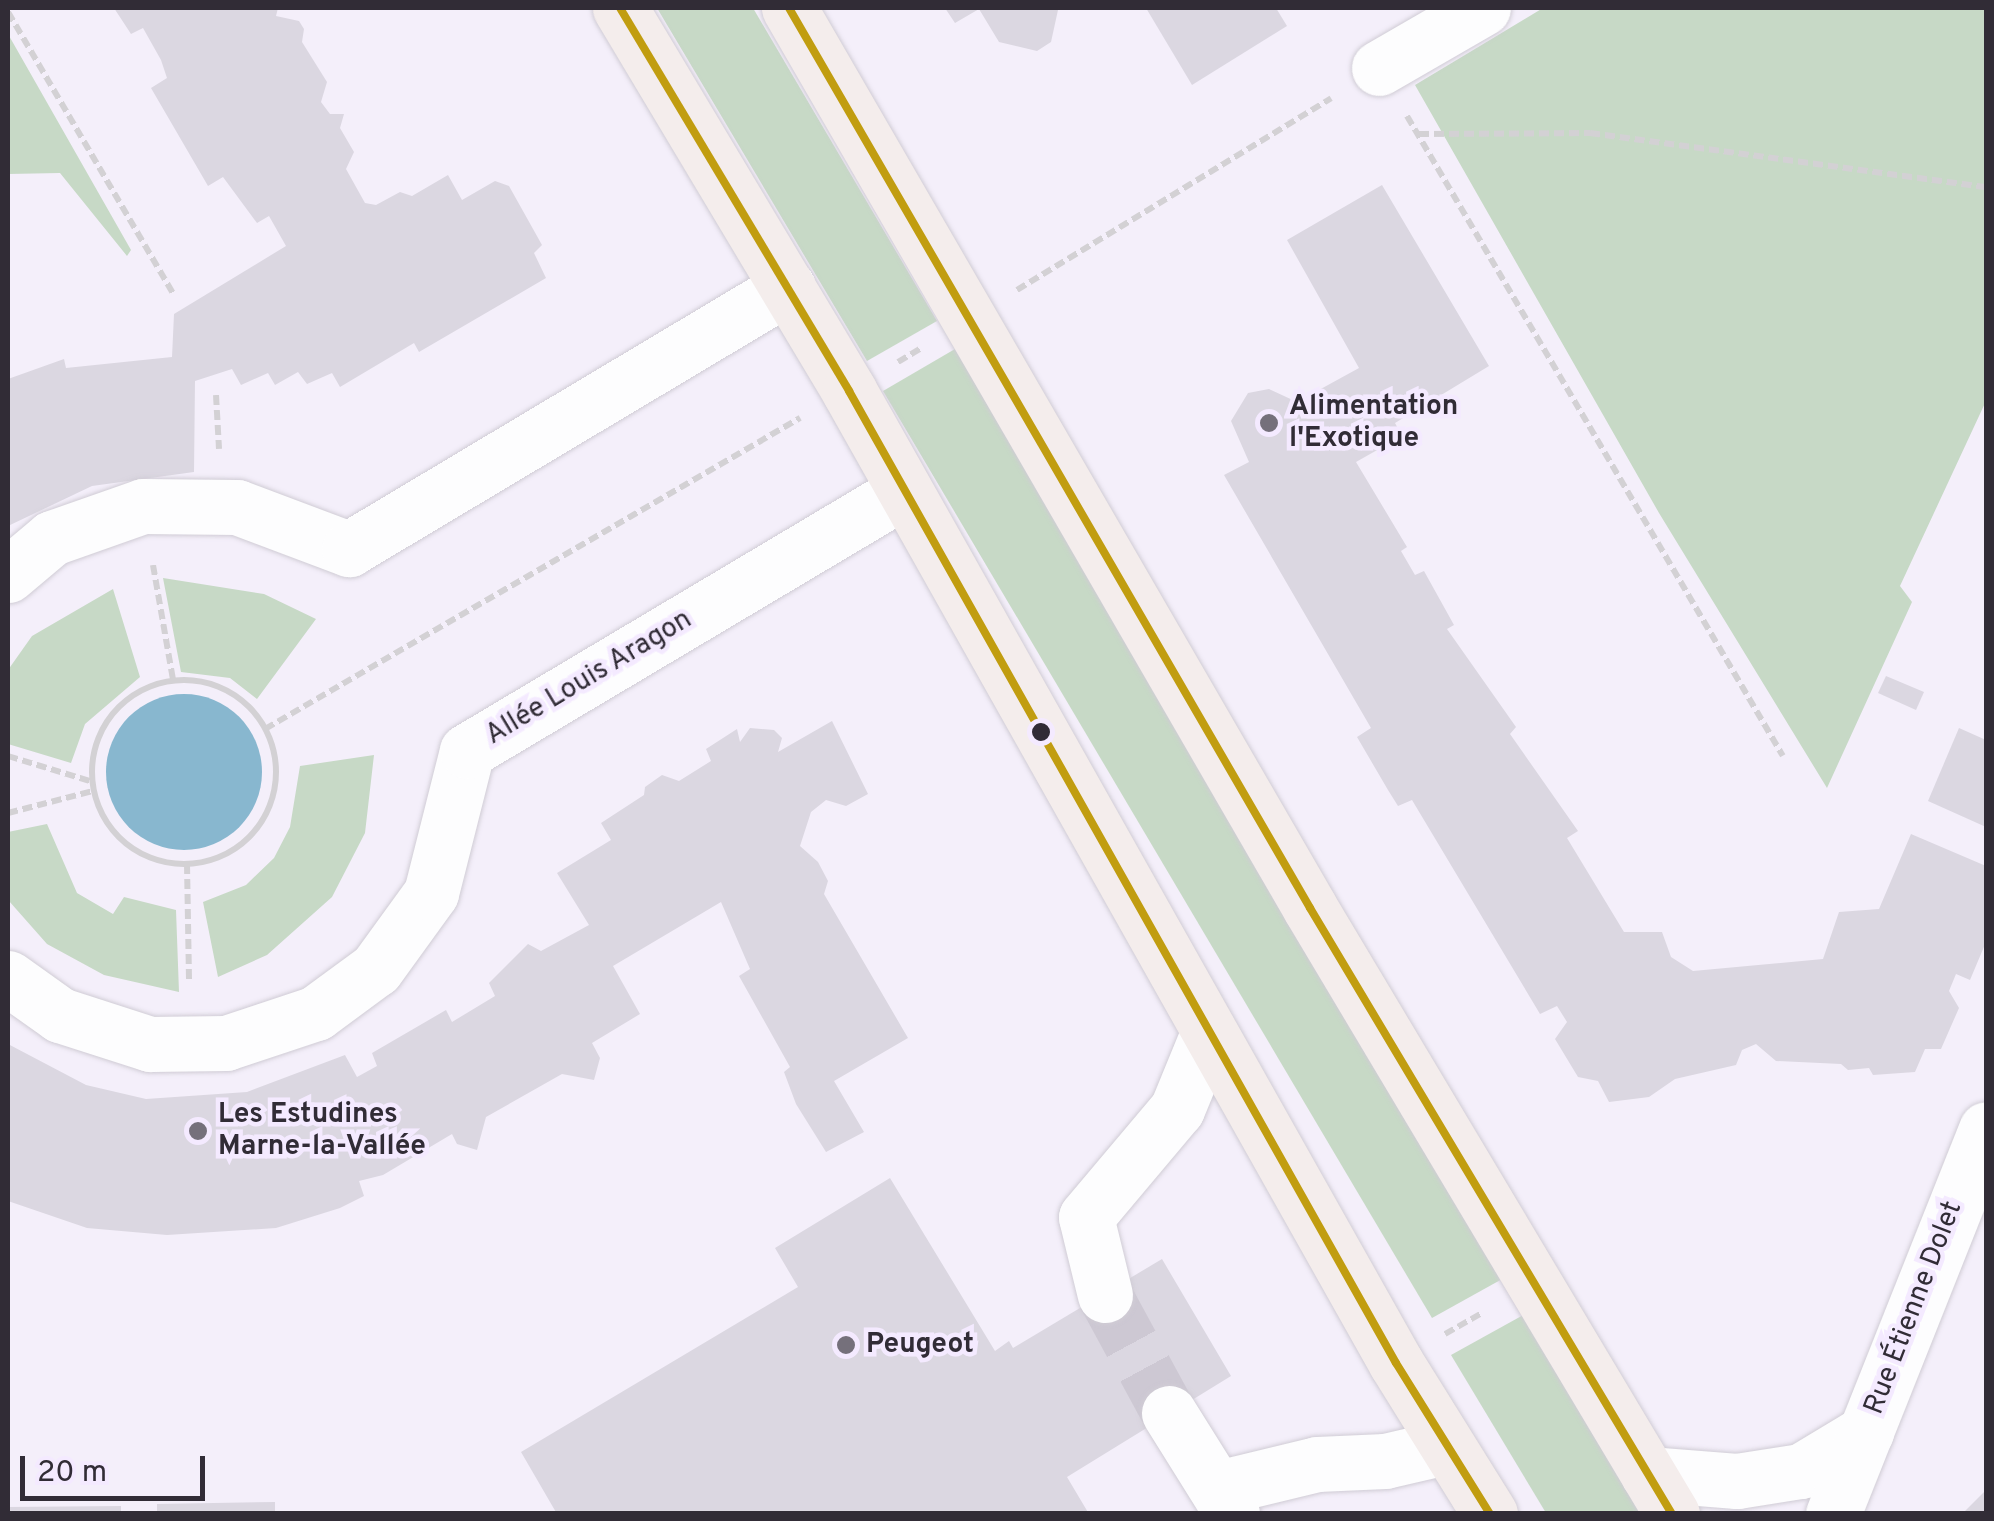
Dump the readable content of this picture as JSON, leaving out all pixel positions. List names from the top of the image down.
{
  "streets": {
    "street": ["Allée Louis Aragon", "Rue Étienne Dolet"]
  },
  "places": ["Alimentation l'Exotique", "Les Estudines Marne-la-Vallée", "Peugeot"],
  "scale_bar": "20 m"
}
